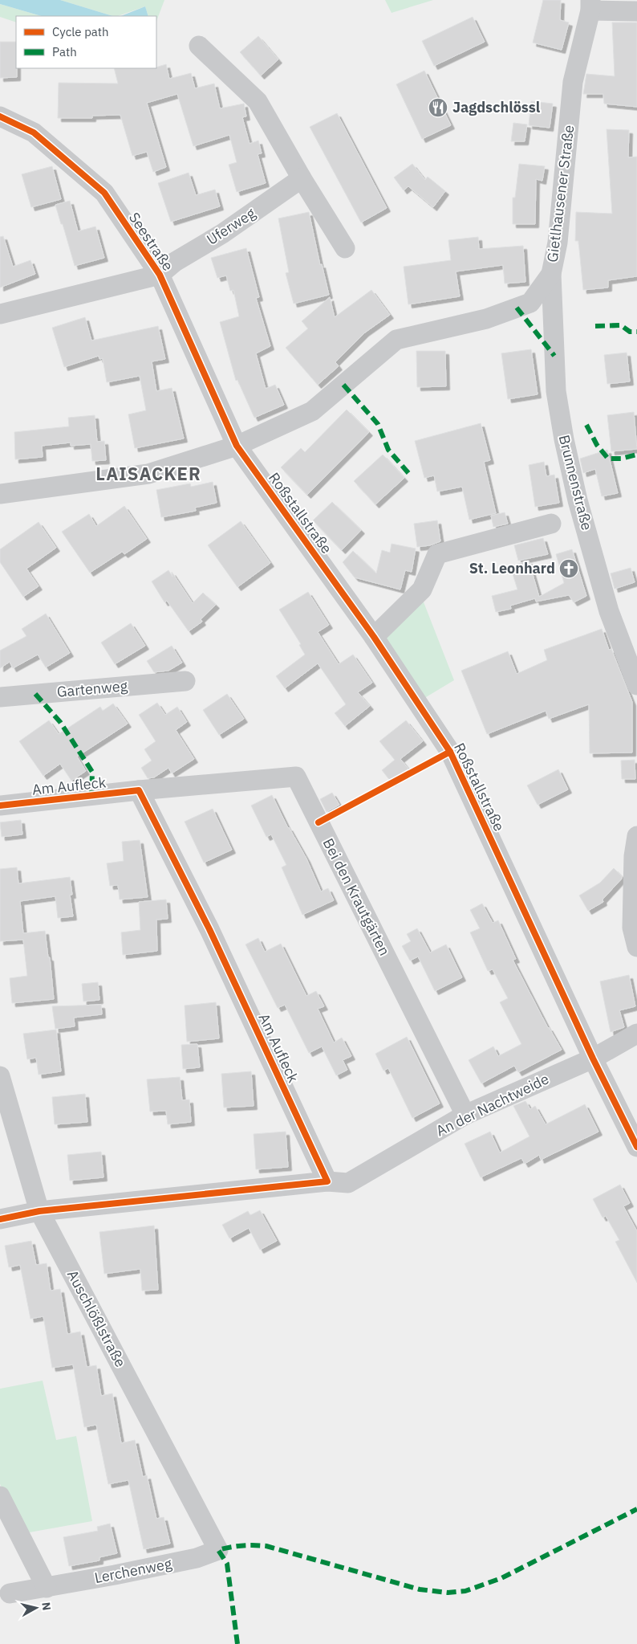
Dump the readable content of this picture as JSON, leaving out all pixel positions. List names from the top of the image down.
{
  "streets": {
    "street": [
      "Gietlhausener Straße",
      "Uferweg",
      "Seestraße",
      "Brunnenstraße",
      "Roßstallstraße",
      "Gartenweg",
      "Am Aufleck",
      "Bei den Krautgärten",
      "An der Nachtweide",
      "Auschlößlstraße",
      "Lerchenweg"
    ]
  },
  "crossings": [
    ["Gietlhausener Straße", "Seestraße"],
    ["Gietlhausener Straße", "Brunnenstraße"],
    ["Gietlhausener Straße", "Roßstallstraße"],
    ["Uferweg", "Seestraße"],
    ["Seestraße", "Roßstallstraße"],
    ["Roßstallstraße", "An der Nachtweide"],
    ["Am Aufleck", "Bei den Krautgärten"],
    ["Am Aufleck", "An der Nachtweide"],
    ["Bei den Krautgärten", "An der Nachtweide"],
    ["Auschlößlstraße", "Lerchenweg"]
  ],
  "districts": ["LAISACKER"],
  "places": {
    "restaurant": ["Jagdschlössl"],
    "church": ["St. Leonhard"]
  },
  "legend": ["Cycle path", "Path"],
  "north": "right"
}
